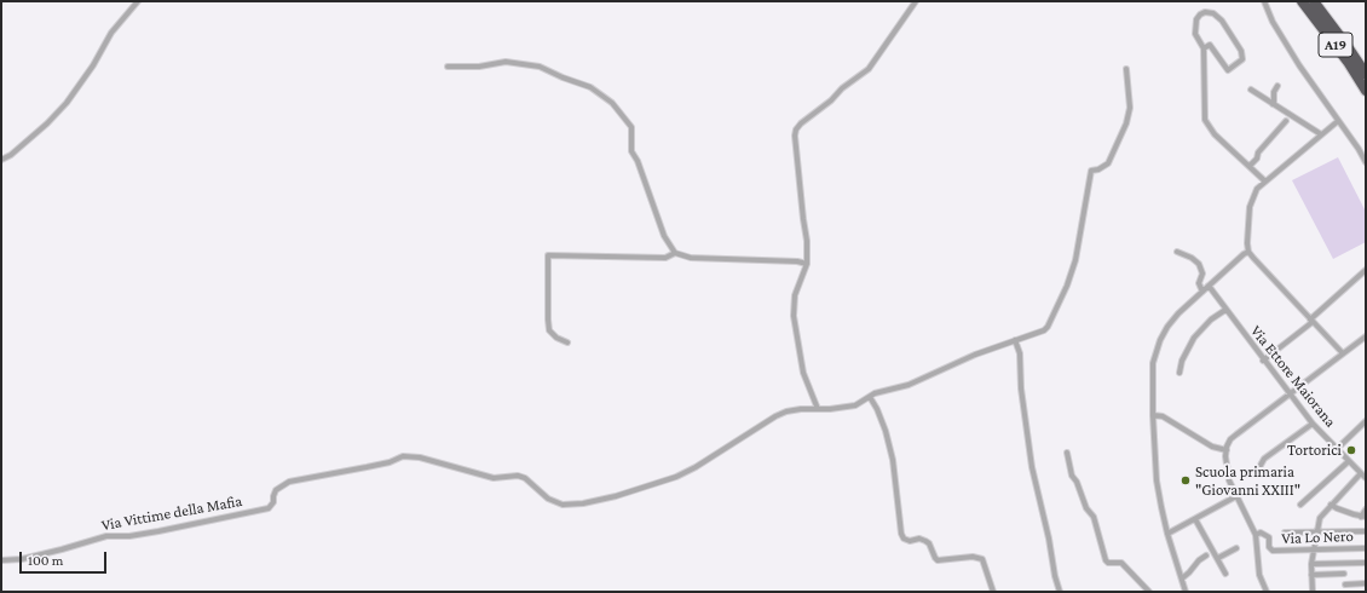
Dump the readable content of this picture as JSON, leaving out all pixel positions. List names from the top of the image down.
{
  "streets": {
    "highway": ["A19"],
    "street": ["Via Ettore Maiorana", "Via Vittime della Mafia", "Via Lo Nero"]
  },
  "places": ["Tortorici", "Scuola primaria \"Giovanni XXIII\""],
  "scale_bar": "100 m"
}
